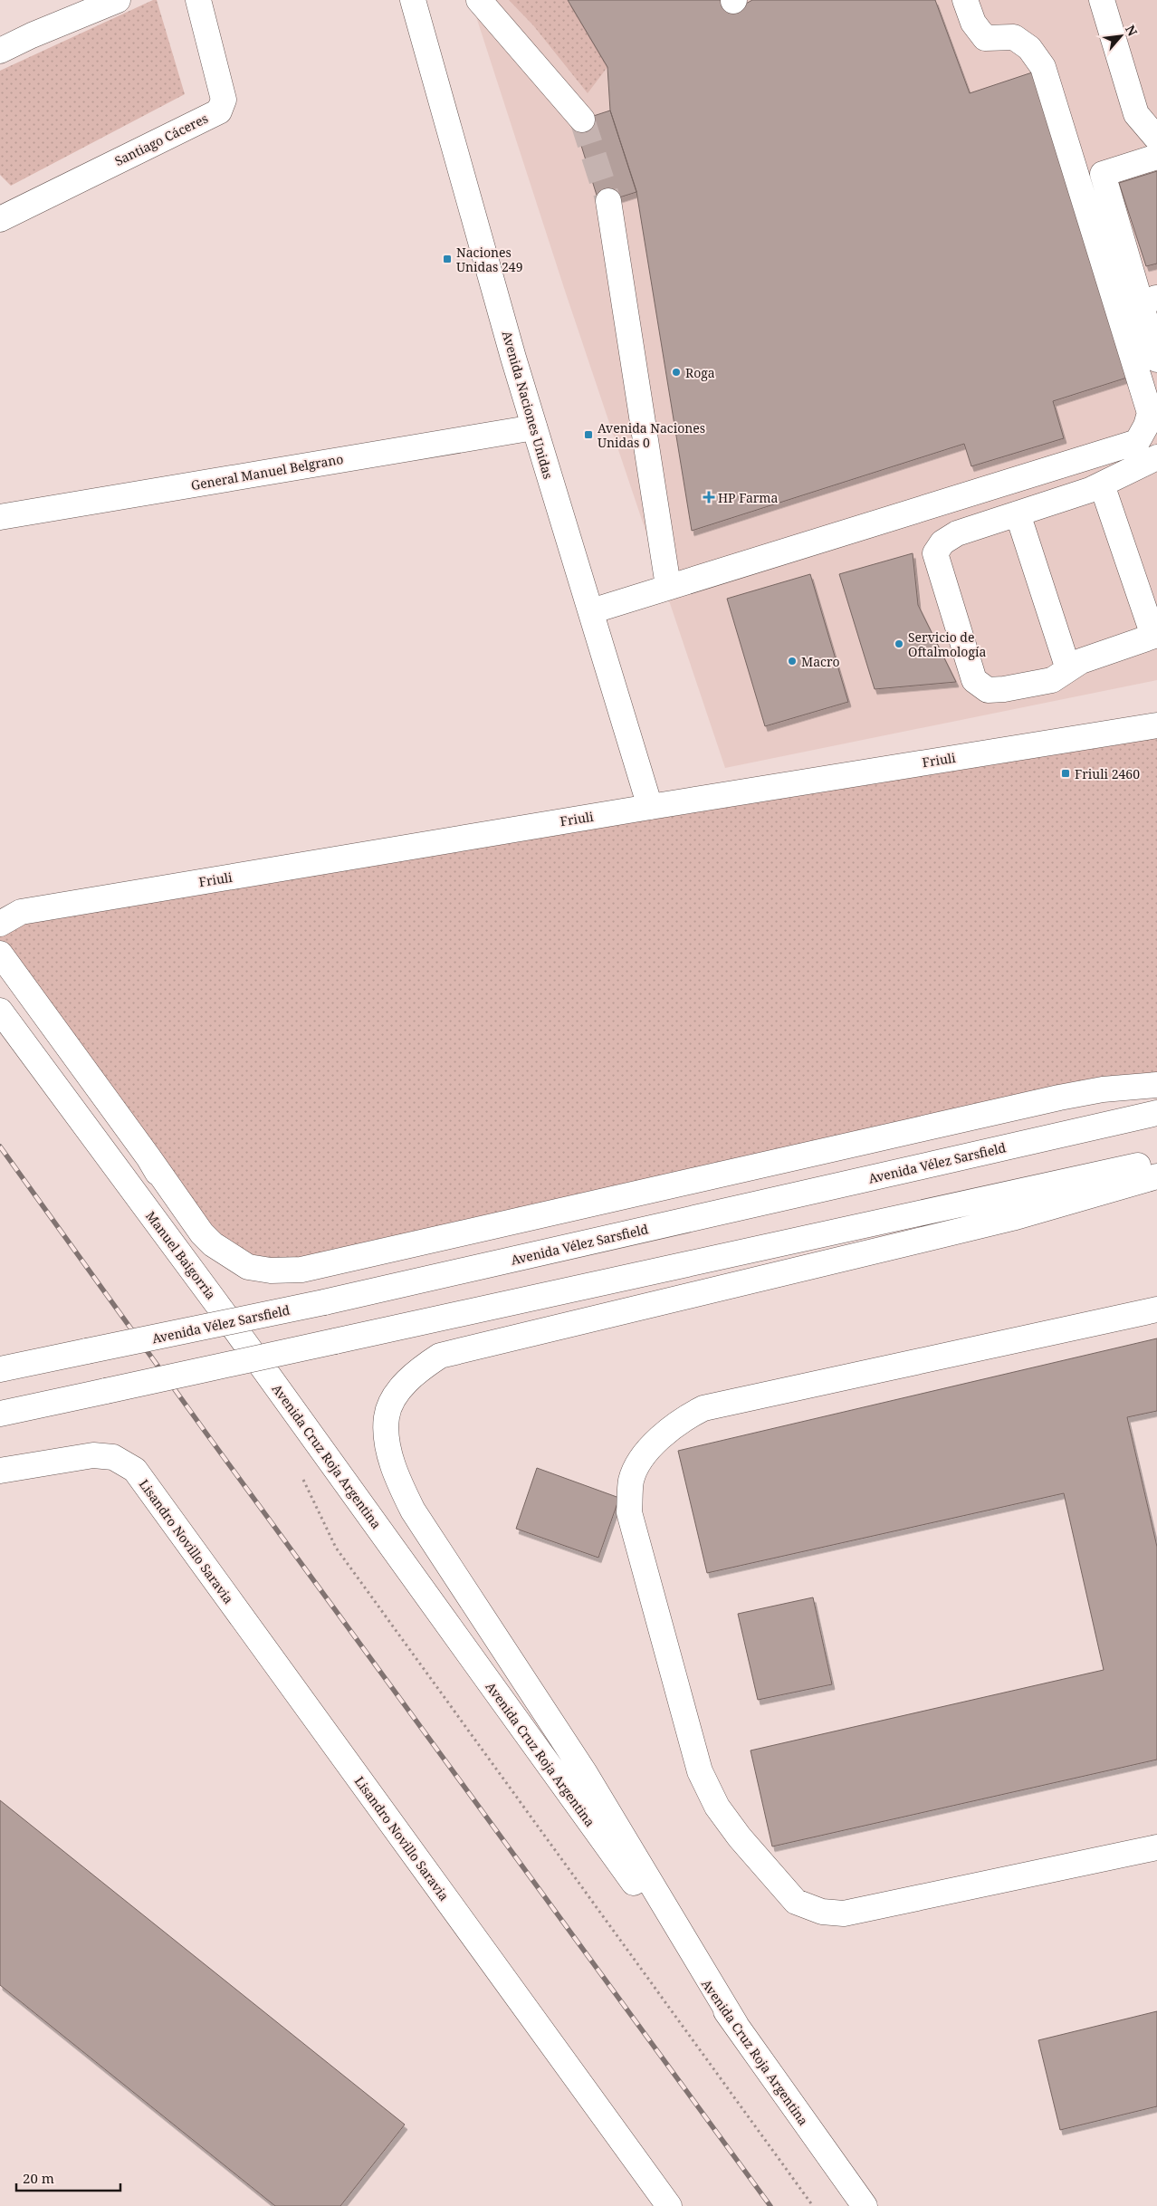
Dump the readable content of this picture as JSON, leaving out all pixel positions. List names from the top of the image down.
{
  "streets": {
    "main road": [
      "Santiago Cáceres",
      "Avenida Naciones Unidas",
      "General Manuel Belgrano",
      "Friuli",
      "Avenida Vélez Sarsfield",
      "Manuel Baigorria",
      "Avenida Cruz Roja Argentina",
      "Lisandro Novillo Saravia"
    ]
  },
  "crossings": [
    ["Avenida Naciones Unidas", "General Manuel Belgrano"],
    ["Avenida Naciones Unidas", "Friuli"],
    ["Manuel Baigorria", "Avenida Cruz Roja Argentina"]
  ],
  "places": {
    "transit": ["Naciones Unidas 249", "Avenida Naciones Unidas 0", "Friuli 2460"],
    "other": ["Roga", "Servicio de Oftalmología", "Macro"],
    "health": ["HP Farma"]
  },
  "scale_bar": "20 m",
  "north": "top right"
}
